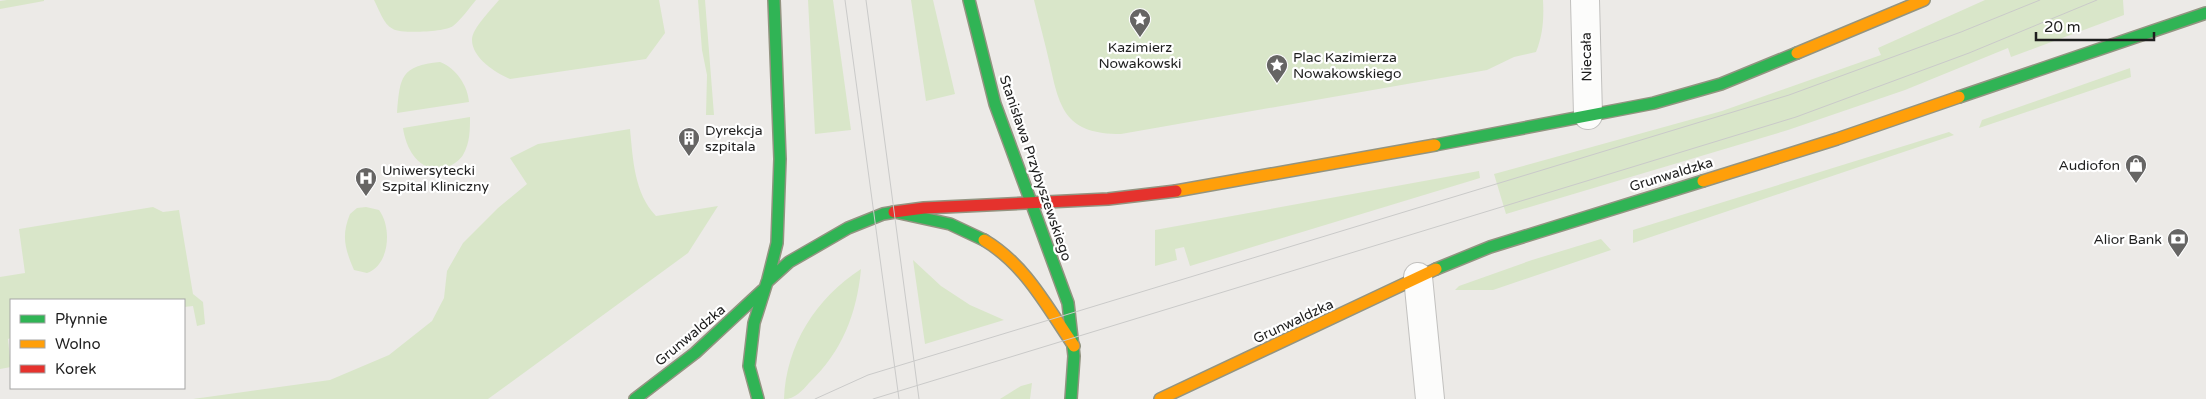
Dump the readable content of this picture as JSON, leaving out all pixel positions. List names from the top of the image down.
{
  "streets": {
    "street": ["Niecała", "Stanisława Przybyszewskiego", "Grunwaldzka"]
  },
  "places": {
    "place": ["Kazimierz Nowakowski", "Plac Kazimierza Nowakowskiego"],
    "building": ["Dyrekcja szpitala"],
    "shop": ["Audiofon"],
    "hospital": ["Uniwersytecki Szpital Kliniczny"],
    "bank": ["Alior Bank"]
  },
  "legend": ["Płynnie", "Wolno", "Korek"],
  "scale_bar": "20 m"
}
